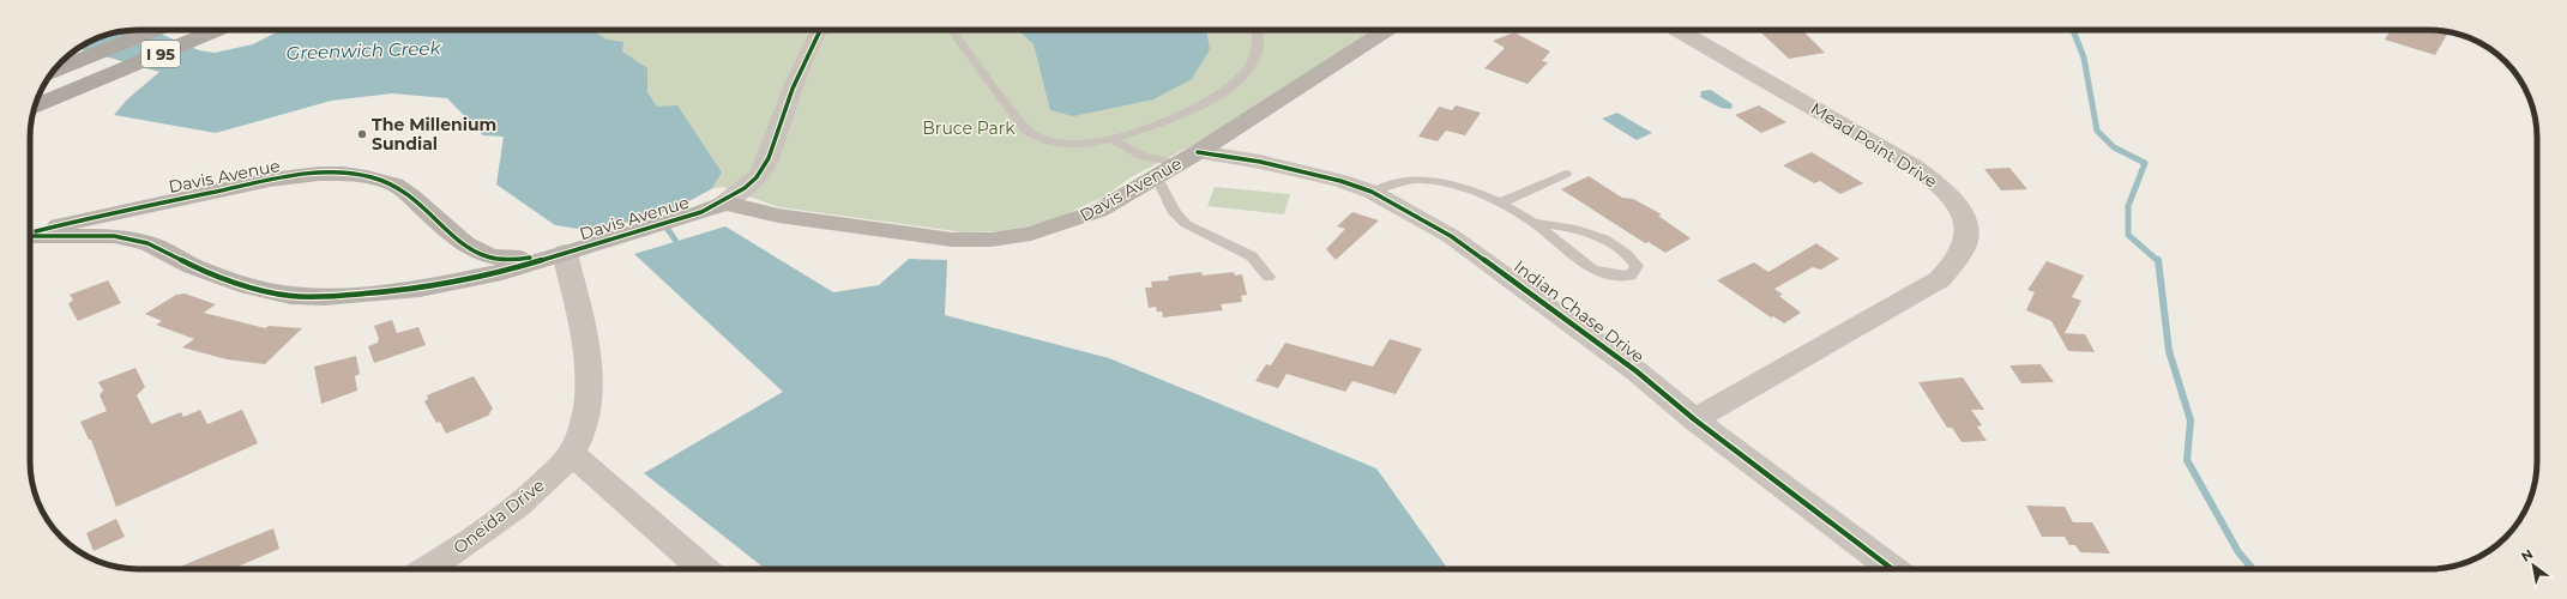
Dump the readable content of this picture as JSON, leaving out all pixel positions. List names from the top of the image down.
{
  "streets": {
    "highway": ["I 95"],
    "main road": ["Davis Avenue"],
    "street": ["Mead Point Drive", "Indian Chase Drive", "Oneida Drive"]
  },
  "crossings": [
    ["Mead Point Drive", "Indian Chase Drive"],
    ["Davis Avenue", "Indian Chase Drive"],
    ["Davis Avenue", "Oneida Drive"]
  ],
  "water": ["Greenwich Creek"],
  "parks": ["Bruce Park"],
  "places": ["The Millenium Sundial"],
  "north": "top left"
}
